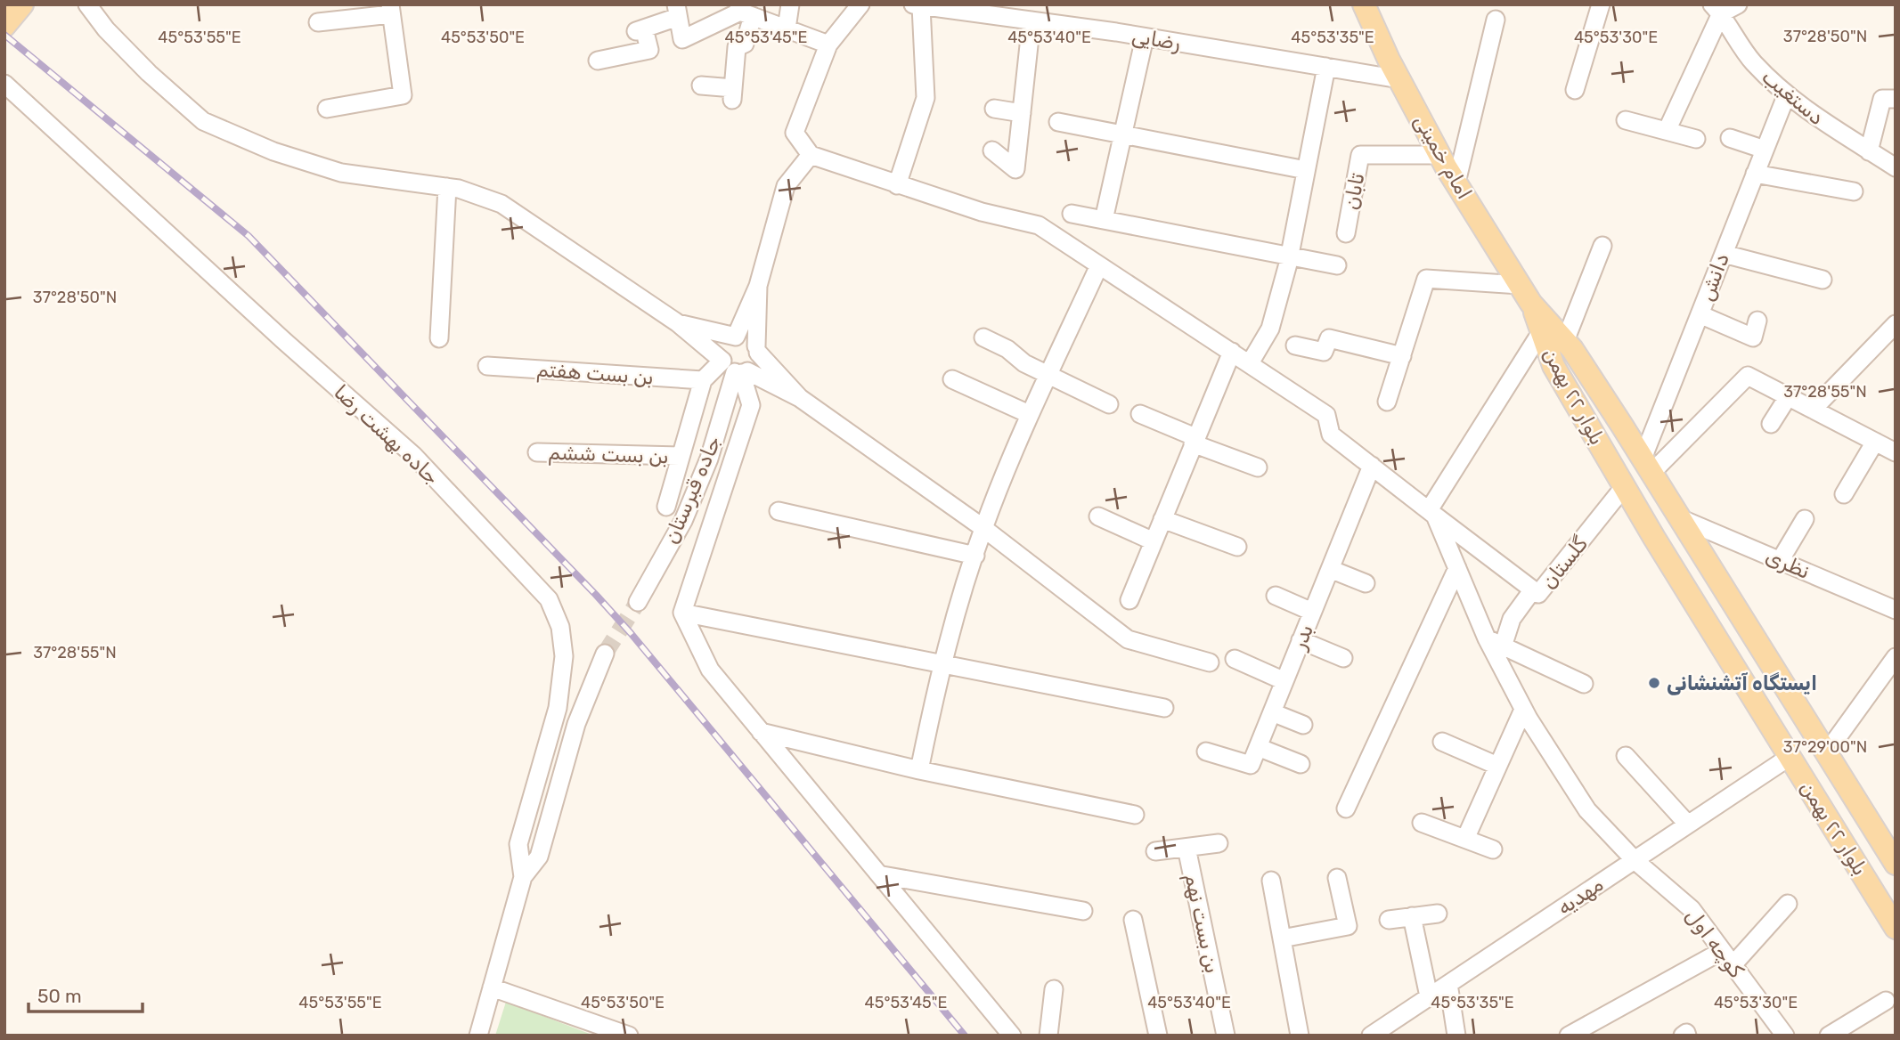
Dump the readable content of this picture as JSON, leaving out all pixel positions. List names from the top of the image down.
{
  "streets": {
    "main road": ["امام خمینی", "بلوار ۲۲ بهمن"],
    "street": [
      "رضایی",
      "دستغیب",
      "تابان",
      "دانش",
      "بن بست هفتم",
      "جاده بهشت رضا",
      "بن بست ششم",
      "جاده قبرستان",
      "گلستان",
      "نظری",
      "بدر",
      "مهدیه",
      "بن بست نهم",
      "کوچه اول"
    ]
  },
  "crossings": [
    ["رضایی", "امام خمینی"],
    ["دستغیب", "دانش"],
    ["امام خمینی", "تابان"],
    ["امام خمینی", "بلوار ۲۲ بهمن"],
    ["دانش", "بلوار ۲۲ بهمن"],
    ["بلوار ۲۲ بهمن", "گلستان"],
    ["بلوار ۲۲ بهمن", "نظری"],
    ["بلوار ۲۲ بهمن", "مهدیه"],
    ["گلستان", "بدر"],
    ["گلستان", "کوچه اول"],
    ["مهدیه", "کوچه اول"]
  ],
  "places": ["ایستگاه آتشنشانی"],
  "scale_bar": "50 m",
  "coordinates": [
    "37°28'50\"N",
    "45°53'55\"E",
    "45°53'50\"E",
    "45°53'45\"E",
    "45°53'40\"E",
    "45°53'35\"E",
    "45°53'30\"E",
    "37°28'55\"N",
    "37°29'00\"N"
  ]
}
